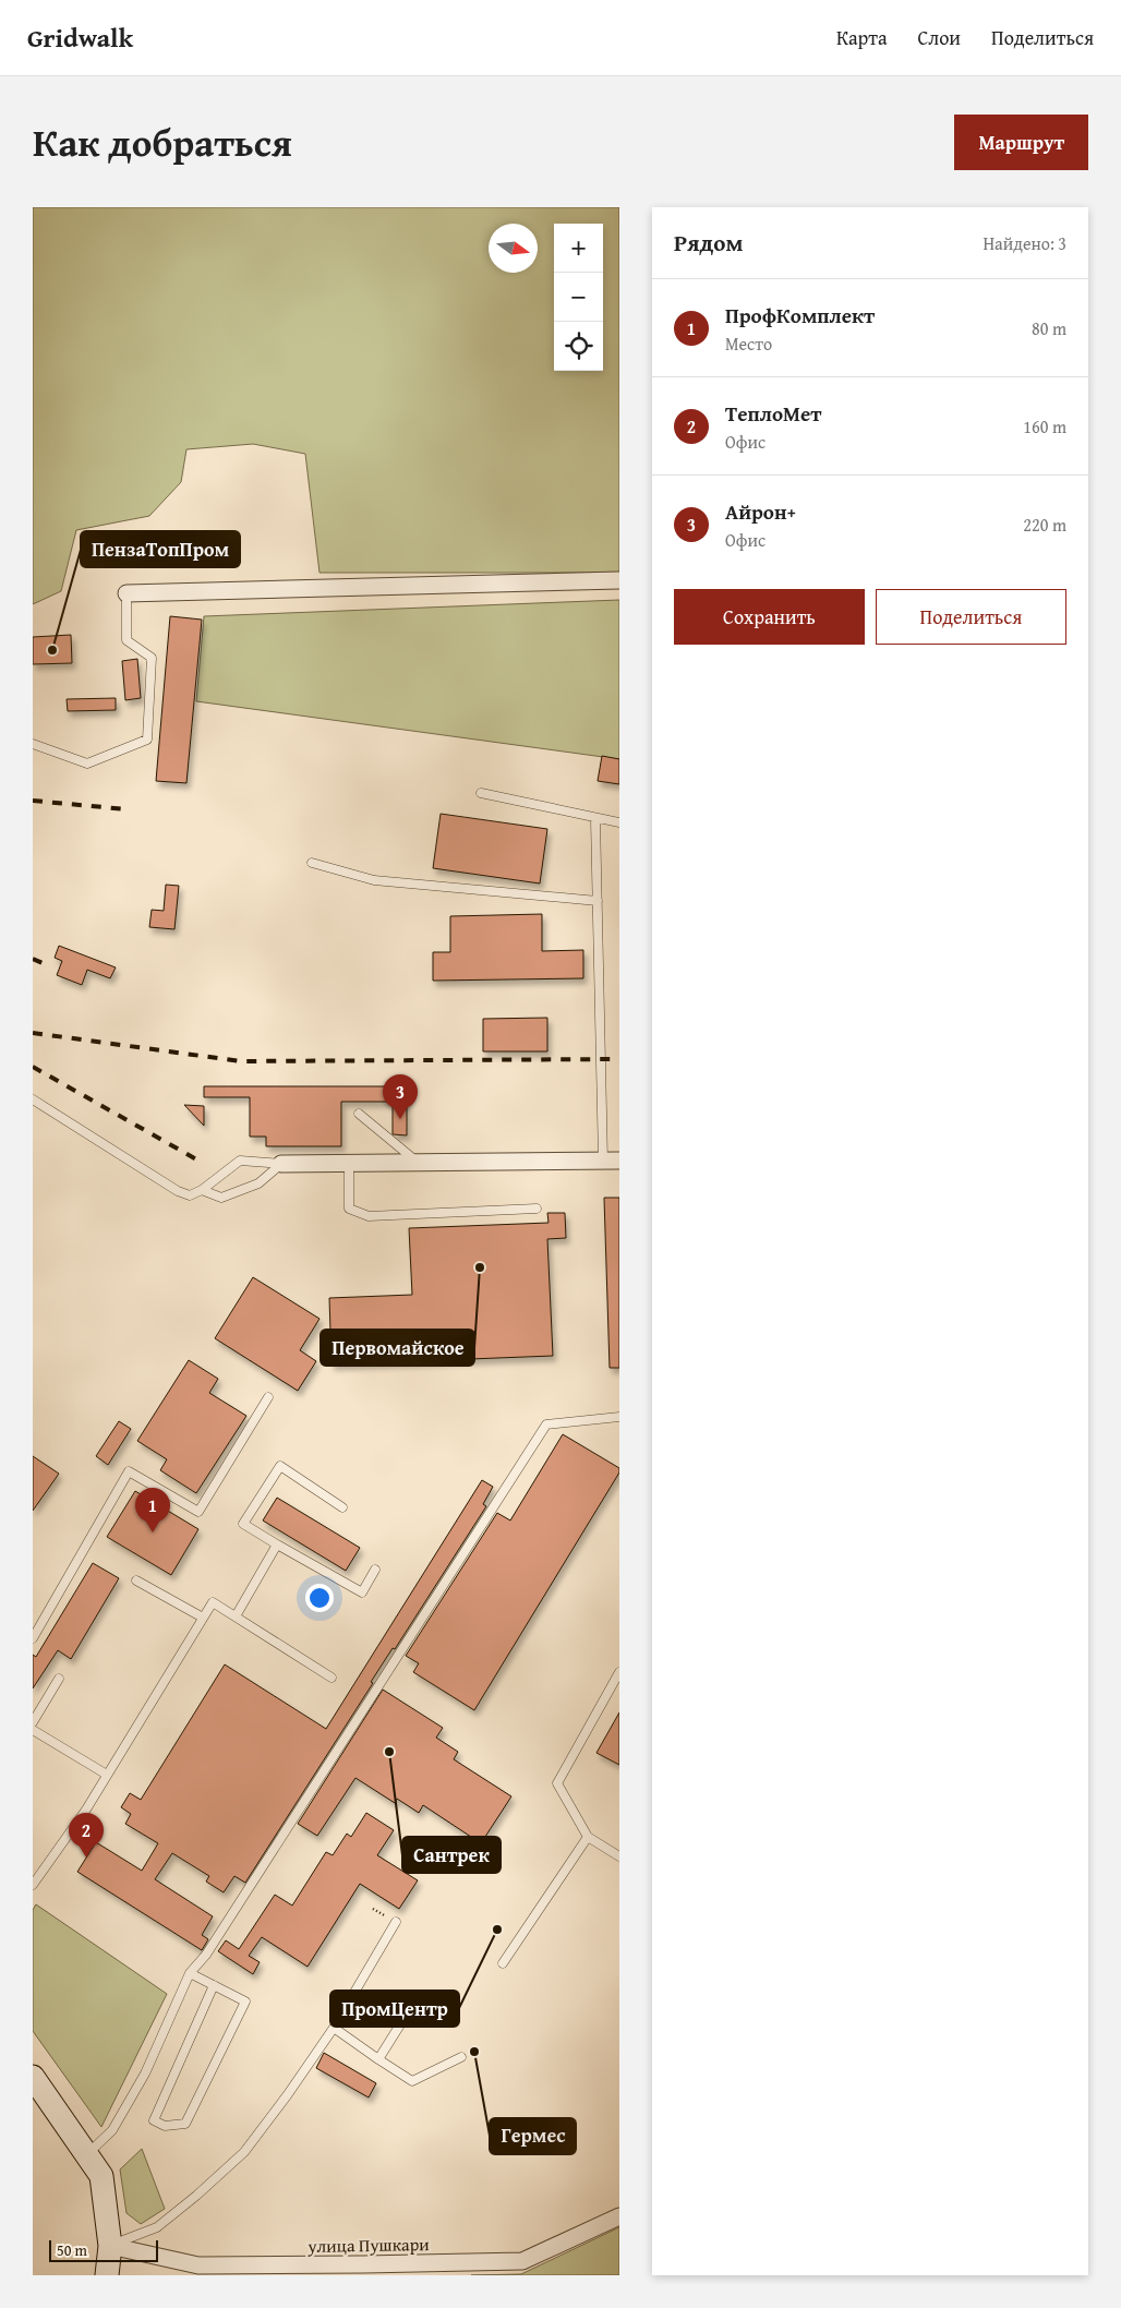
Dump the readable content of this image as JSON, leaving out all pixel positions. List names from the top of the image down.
{
  "streets": {
    "street": ["улица Пушкари"]
  },
  "places": [
    "ПензаТопПром",
    "Первомайское",
    "Сантрек",
    "ПромЦентр",
    "Гермес"
  ],
  "scale_bar": "50 m",
  "north": "right",
  "page": {
    "header": "Gridwalk",
    "nav": ["Карта", "Слои", "Поделиться"],
    "title": "Как добраться",
    "buttons": [
      "Маршрут",
      ["Сохранить", "Поделиться"]
    ],
    "heading": ["Рядом", "Найдено: 3"],
    "map_buttons": ["+", "−"],
    "list": [
      {
        "mark": "1",
        "name": "ПрофКомплект",
        "note": "Место",
        "value": "80 m"
      },
      {
        "mark": "2",
        "name": "ТеплоМет",
        "note": "Офис",
        "value": "160 m"
      },
      {
        "mark": "3",
        "name": "Айрон+",
        "note": "Офис",
        "value": "220 m"
      }
    ],
    "pins": ["3", "1", "2"],
    "scale": "50 m"
  }
}
